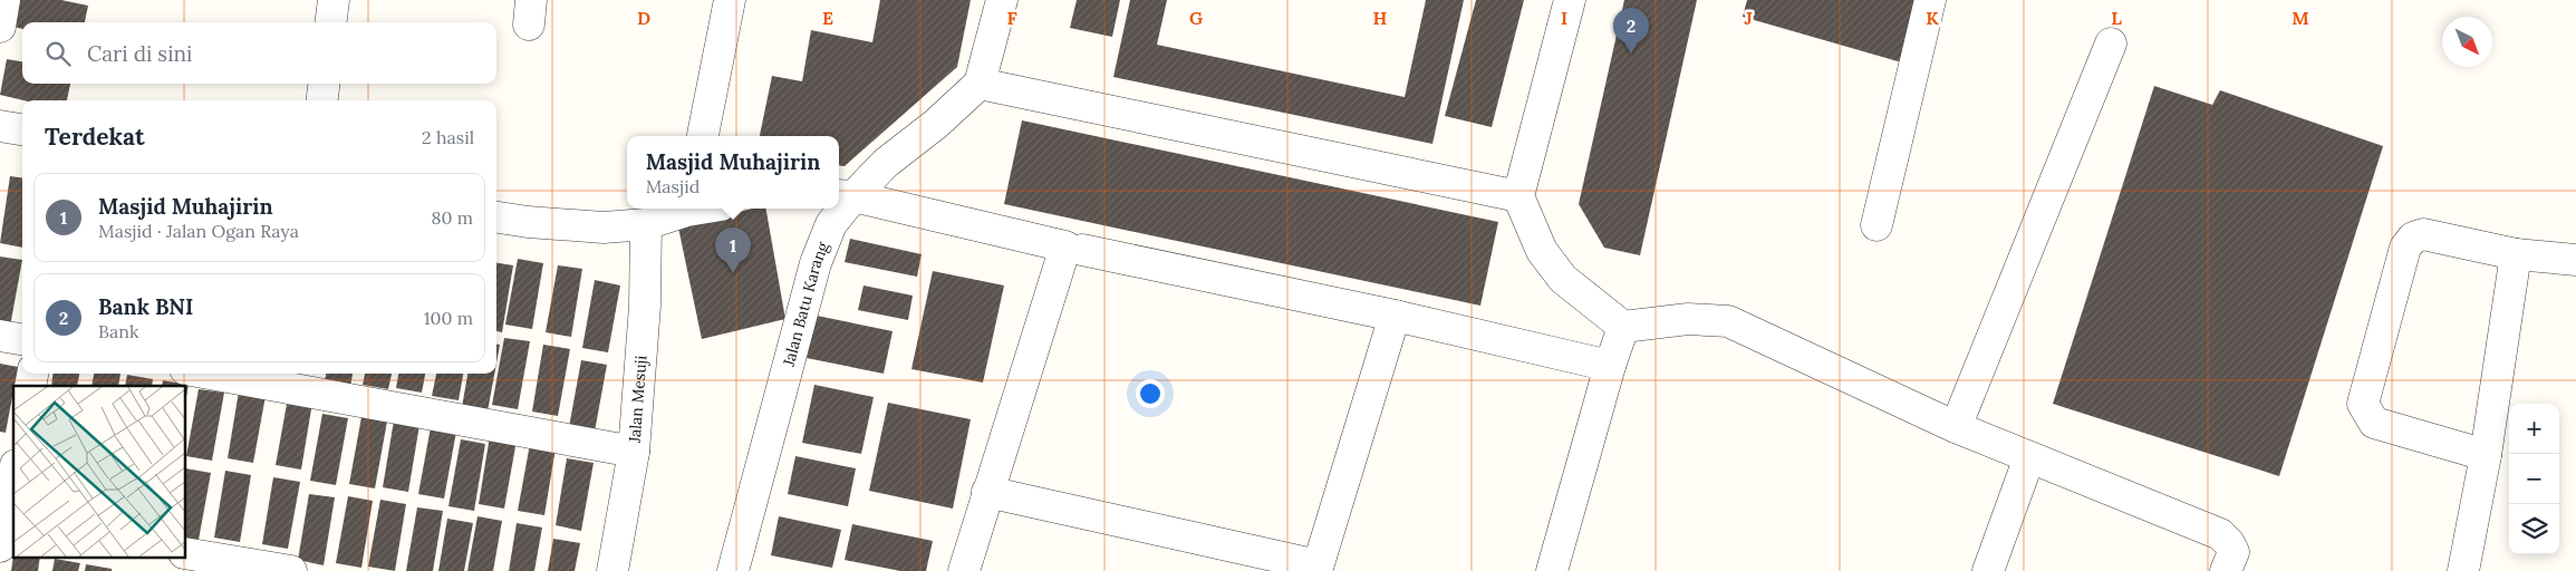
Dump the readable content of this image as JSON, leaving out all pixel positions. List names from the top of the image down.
{
  "streets": {
    "street": ["Jalan Batu Karang", "Jalan Mesuji"]
  },
  "north": "bottom right",
  "page": {
    "pins": ["2", "1"],
    "search": "Cari di sini",
    "heading": ["Terdekat", "2 hasil"],
    "popup": ["Masjid Muhajirin", "Masjid"],
    "list": [
      {
        "mark": "1",
        "name": "Masjid Muhajirin",
        "note": "Masjid · Jalan Ogan Raya",
        "value": "80 m"
      },
      {
        "mark": "2",
        "name": "Bank BNI",
        "note": "Bank",
        "value": "100 m"
      }
    ],
    "map_buttons": ["+", "−"]
  },
  "grid": {
    "columns": [
      "D",
      "E",
      "F",
      "G",
      "H",
      "I",
      "J",
      "K",
      "L",
      "M"
    ]
  }
}
